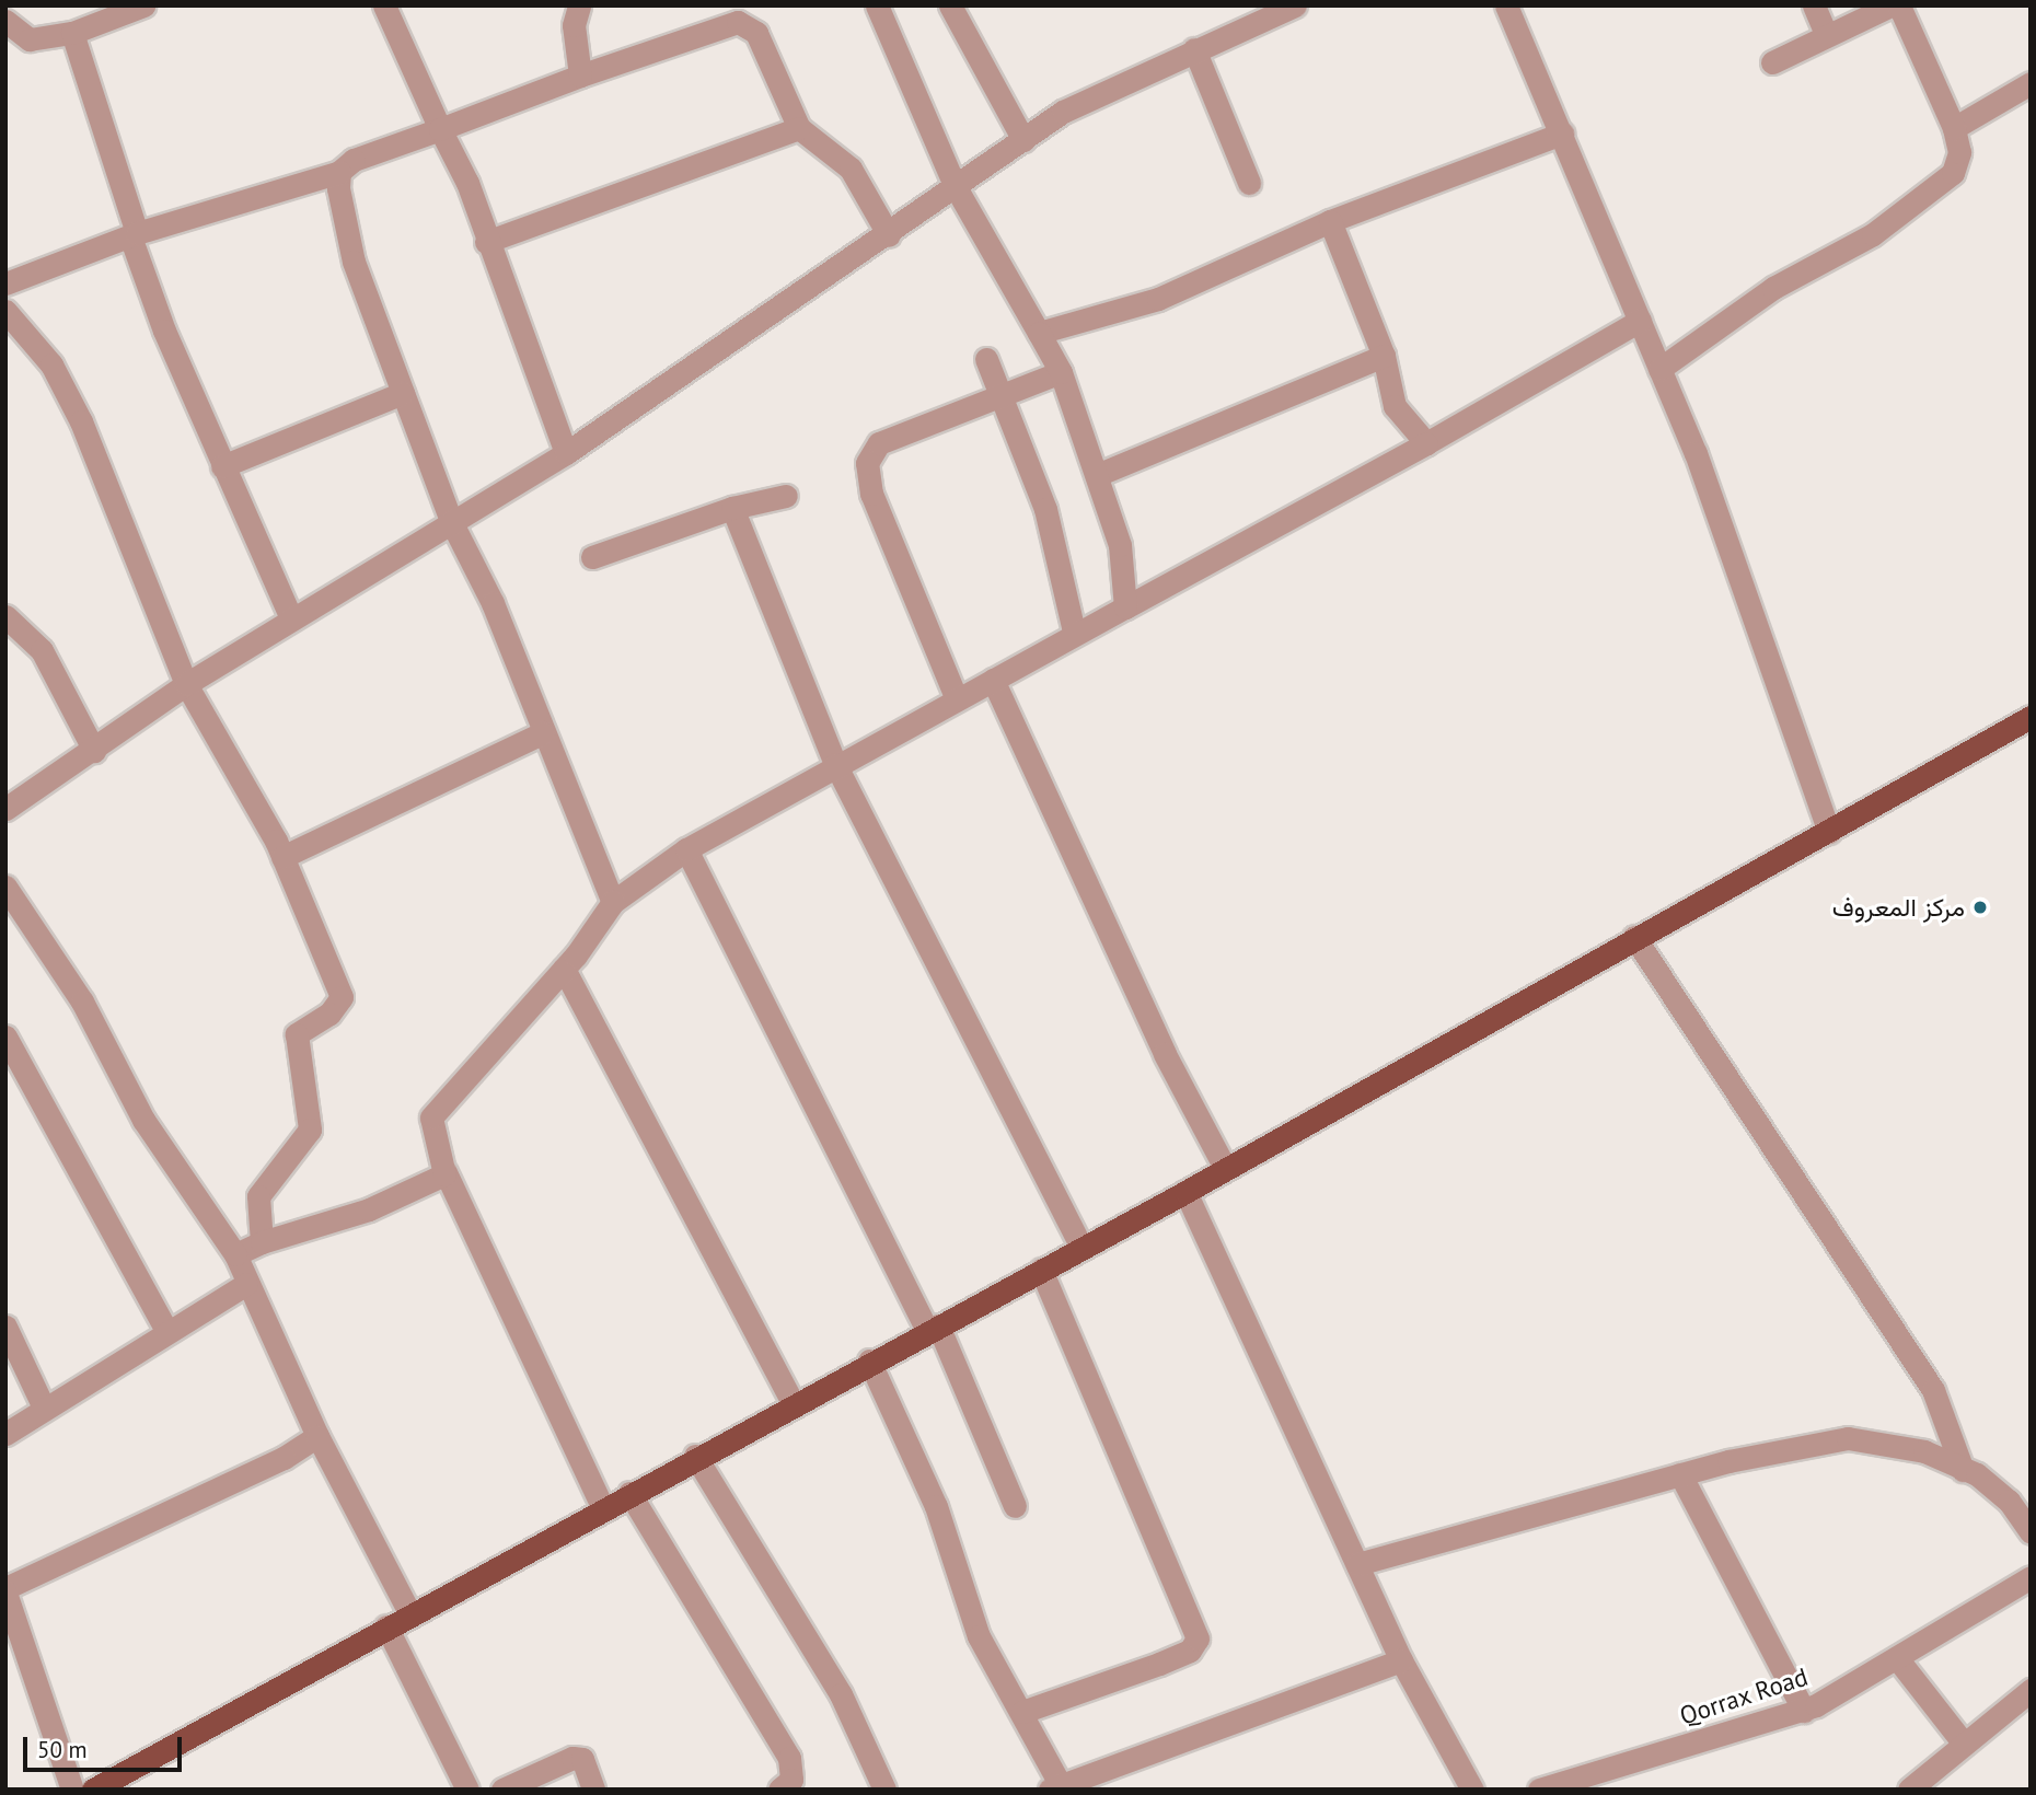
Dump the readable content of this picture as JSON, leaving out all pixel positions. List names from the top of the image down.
{
  "streets": {
    "street": ["Qorrax Road"]
  },
  "places": ["مركز المعروف"],
  "scale_bar": "50 m"
}
